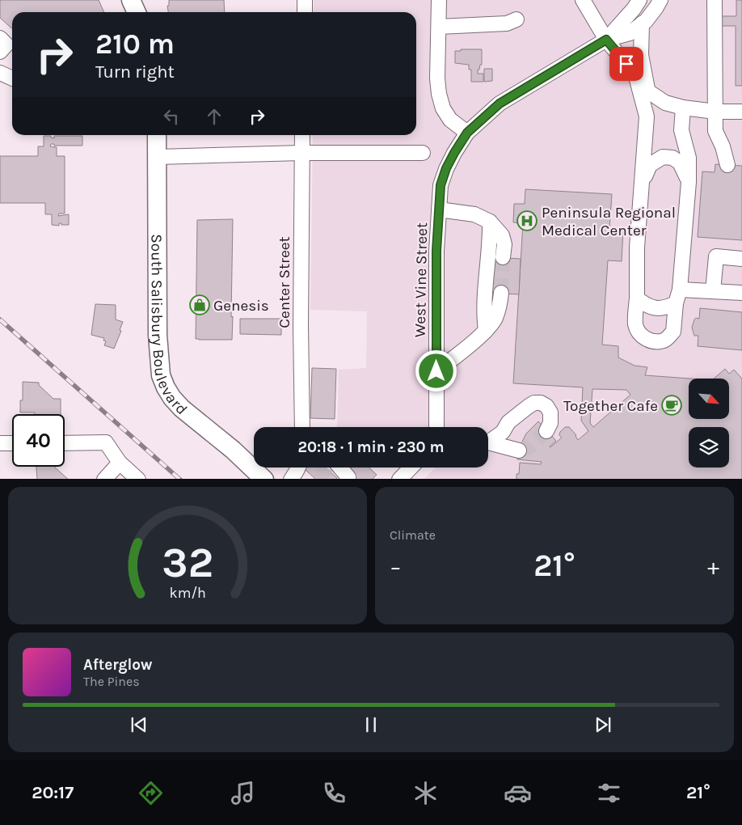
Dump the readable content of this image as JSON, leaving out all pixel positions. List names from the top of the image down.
{
  "streets": {
    "main road": ["South Salisbury Boulevard"],
    "street": ["West Vine Street", "Center Street"]
  },
  "places": {
    "hospital": ["Peninsula Regional Medical Center"],
    "shop": ["Genesis"],
    "cafe": ["Together Cafe"]
  },
  "north": "bottom right",
  "page": {
    "turn": ["210 m", "Turn right"],
    "limit": "40",
    "trip": "20:18 · 1 min · 230 m",
    "tile": "Climate",
    "heat": ["−", "21°", "+"],
    "song": ["Afterglow", "The Pines"],
    "tabs": ["20:17", "21°"],
    "gauge": ["32", "km/h"]
  }
}
